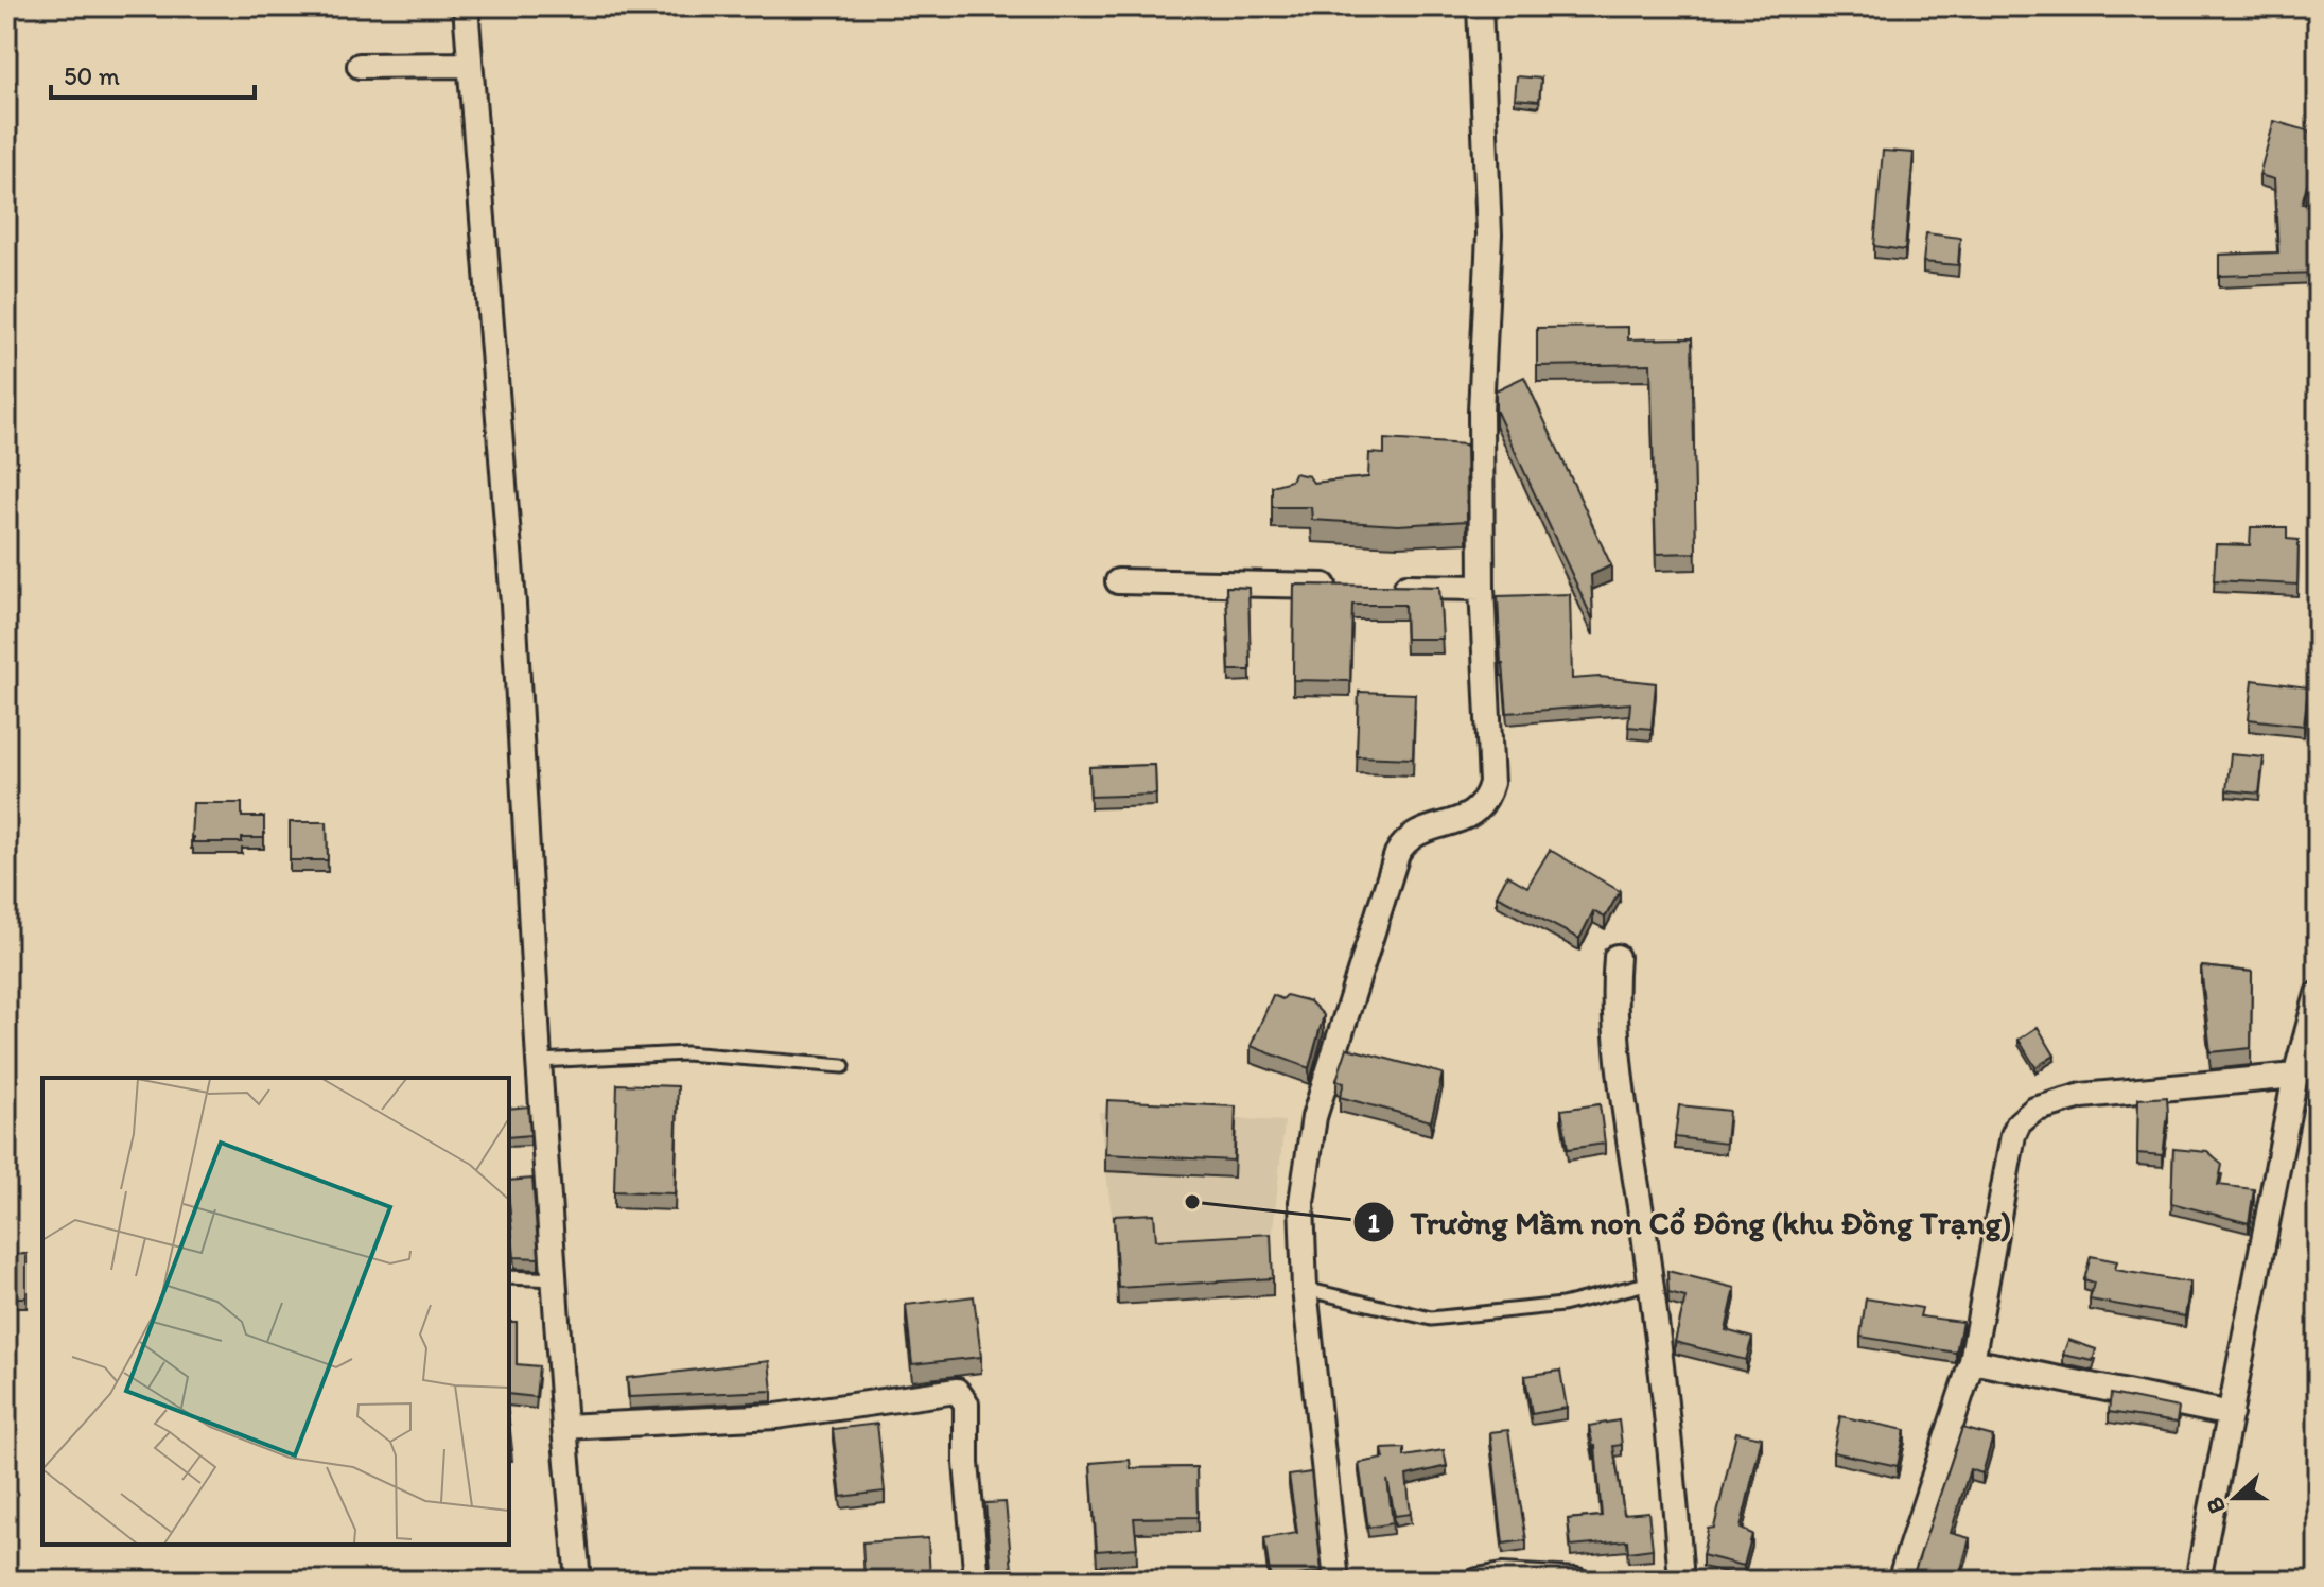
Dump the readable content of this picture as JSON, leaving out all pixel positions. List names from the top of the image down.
{
  "places": ["Trường Mầm non Cổ Đông (khu Đồng Trạng)"],
  "scale_bar": "50 m",
  "north": "left"
}
